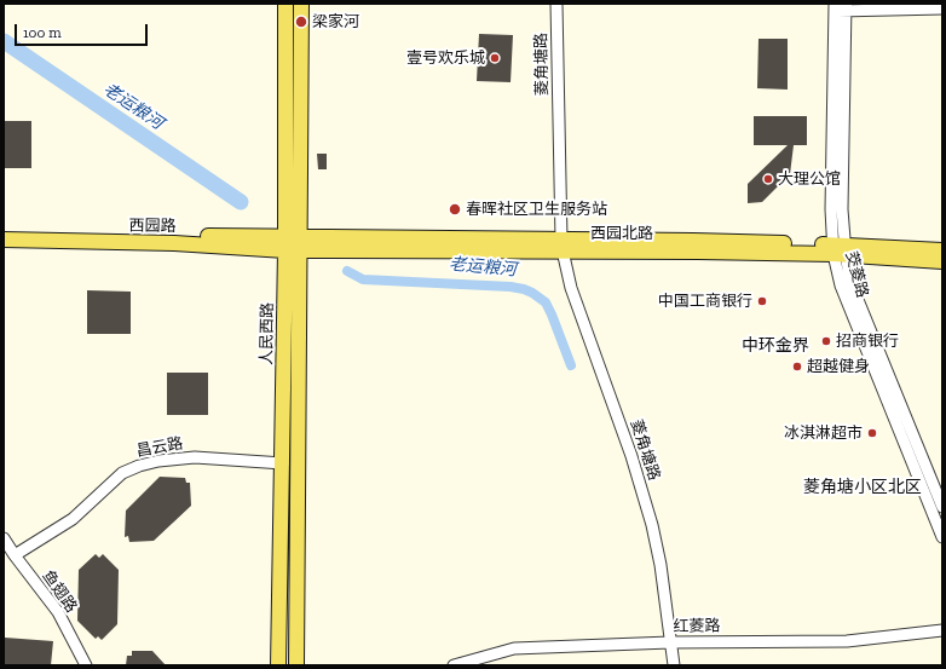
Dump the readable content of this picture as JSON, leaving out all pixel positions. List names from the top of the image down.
{
  "streets": {
    "main road": ["西园路", "西园北路", "人民西路"],
    "street": [
      "菱角塘路",
      "茭菱路",
      "昌云路",
      "鱼翅路",
      "红菱路"
    ]
  },
  "crossings": [
    ["菱角塘路", "西园北路"],
    ["菱角塘路", "红菱路"],
    ["西园路", "西园北路"],
    ["西园路", "人民西路"],
    ["西园北路", "茭菱路"],
    ["西园北路", "人民西路"],
    ["人民西路", "昌云路"],
    ["昌云路", "鱼翅路"]
  ],
  "districts": ["中环金界", "菱角塘小区北区"],
  "water": ["老运粮河"],
  "places": [
    "梁家河",
    "壹号欢乐城",
    "大理公馆",
    "春晖社区卫生服务站",
    "中国工商银行",
    "招商银行",
    "超越健身",
    "冰淇淋超市"
  ],
  "scale_bar": "100 m"
}
